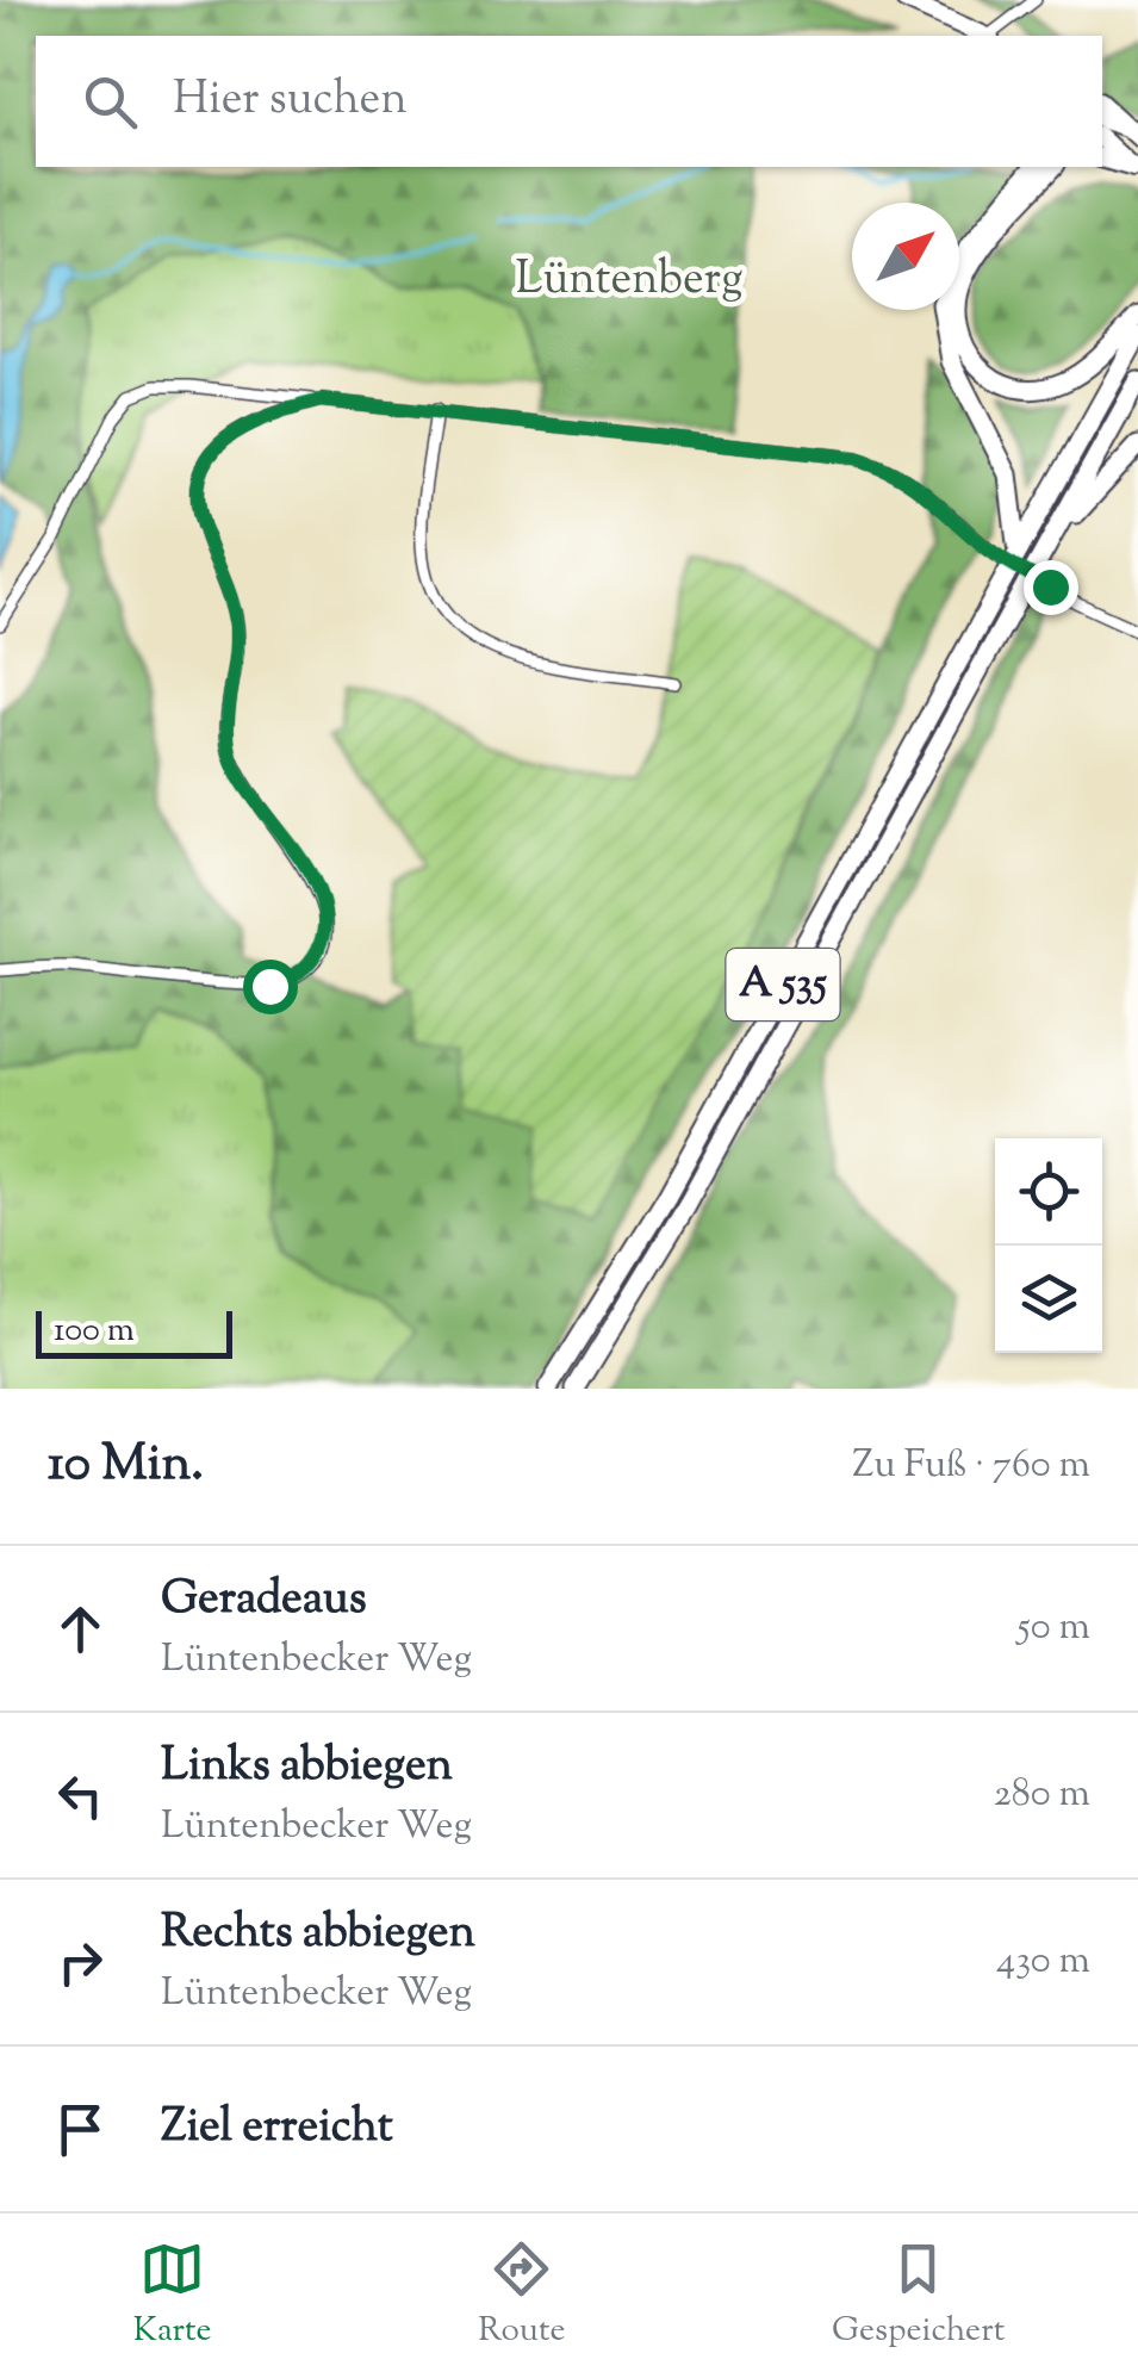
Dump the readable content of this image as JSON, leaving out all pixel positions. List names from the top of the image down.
{
  "streets": {
    "highway": ["A 535"]
  },
  "parks": ["Lüntenberg"],
  "scale_bar": "100 m",
  "north": "top right",
  "page": {
    "search": "Hier suchen",
    "scale": "100 m",
    "heading": ["10 Min.", "Zu Fuß · 760 m"],
    "list": [
      ["Geradeaus", "Lüntenbecker Weg", "50 m"],
      ["Links abbiegen", "Lüntenbecker Weg", "280 m"],
      ["Rechts abbiegen", "Lüntenbecker Weg", "430 m"],
      "Ziel erreicht"
    ],
    "nav": ["Karte", "Route", "Gespeichert"]
  }
}
